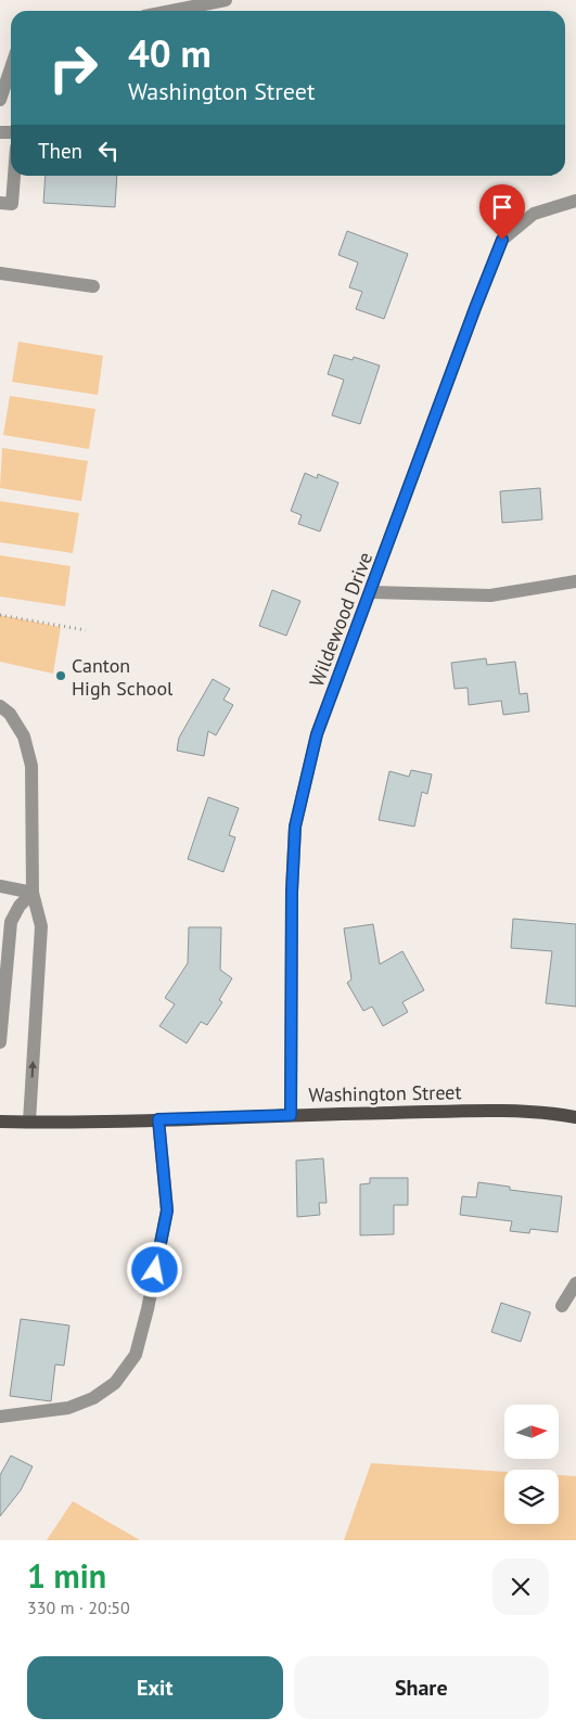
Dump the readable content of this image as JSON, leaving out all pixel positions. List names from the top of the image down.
{
  "streets": {
    "main road": ["Washington Street"],
    "street": ["Wildewood Drive"]
  },
  "crossings": [
    ["Wildewood Drive", "Washington Street"]
  ],
  "places": ["Canton High School"],
  "north": "right",
  "page": {
    "turn": ["40 m", "Washington Street"],
    "then": "Then",
    "heading": ["1 min", "330 m · 20:50"],
    "buttons": ["Exit", "Share"]
  }
}
